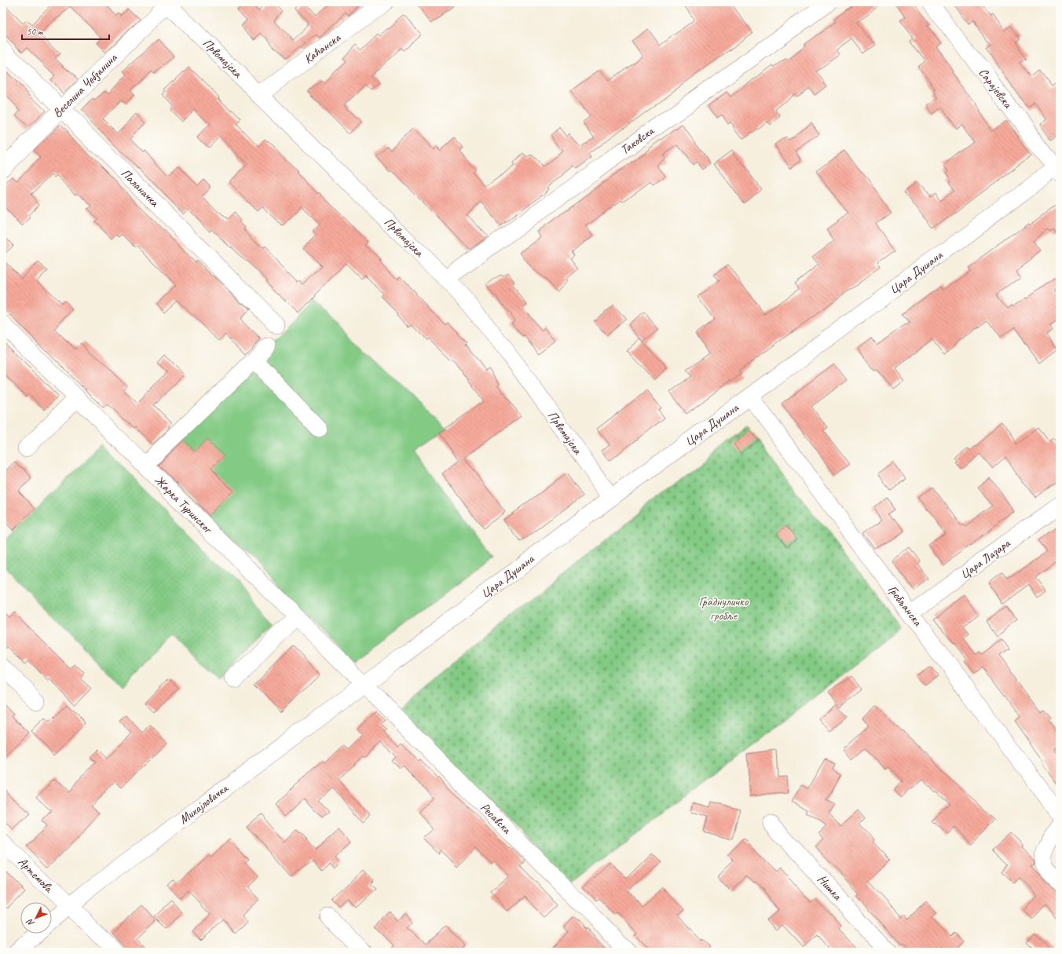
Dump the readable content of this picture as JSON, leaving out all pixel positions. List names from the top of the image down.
{
  "streets": {
    "street": [
      "Каћанска",
      "Првомајска",
      "Веселина Чебзанина",
      "Сарајевска",
      "Таковска",
      "Паланачка",
      "Цара Душана",
      "Жарка Туринског",
      "Цара Лазара",
      "Гробљанска",
      "Михајловачка",
      "Ресавска",
      "Артемова",
      "Нишка"
    ]
  },
  "crossings": [
    ["Каћанска", "Првомајска"],
    ["Првомајска", "Веселина Чебзанина"],
    ["Првомајска", "Таковска"],
    ["Првомајска", "Цара Душана"],
    ["Веселина Чебзанина", "Паланачка"],
    ["Сарајевска", "Цара Душана"],
    ["Цара Душана", "Жарка Туринског"],
    ["Цара Душана", "Гробљанска"],
    ["Цара Душана", "Михајловачка"],
    ["Цара Душана", "Ресавска"],
    ["Жарка Туринског", "Михајловачка"],
    ["Жарка Туринског", "Ресавска"],
    ["Цара Лазара", "Гробљанска"],
    ["Михајловачка", "Ресавска"],
    ["Михајловачка", "Артемова"]
  ],
  "parks": ["Граднуличко гробље"],
  "scale_bar": "50 m",
  "north": "bottom left"
}
